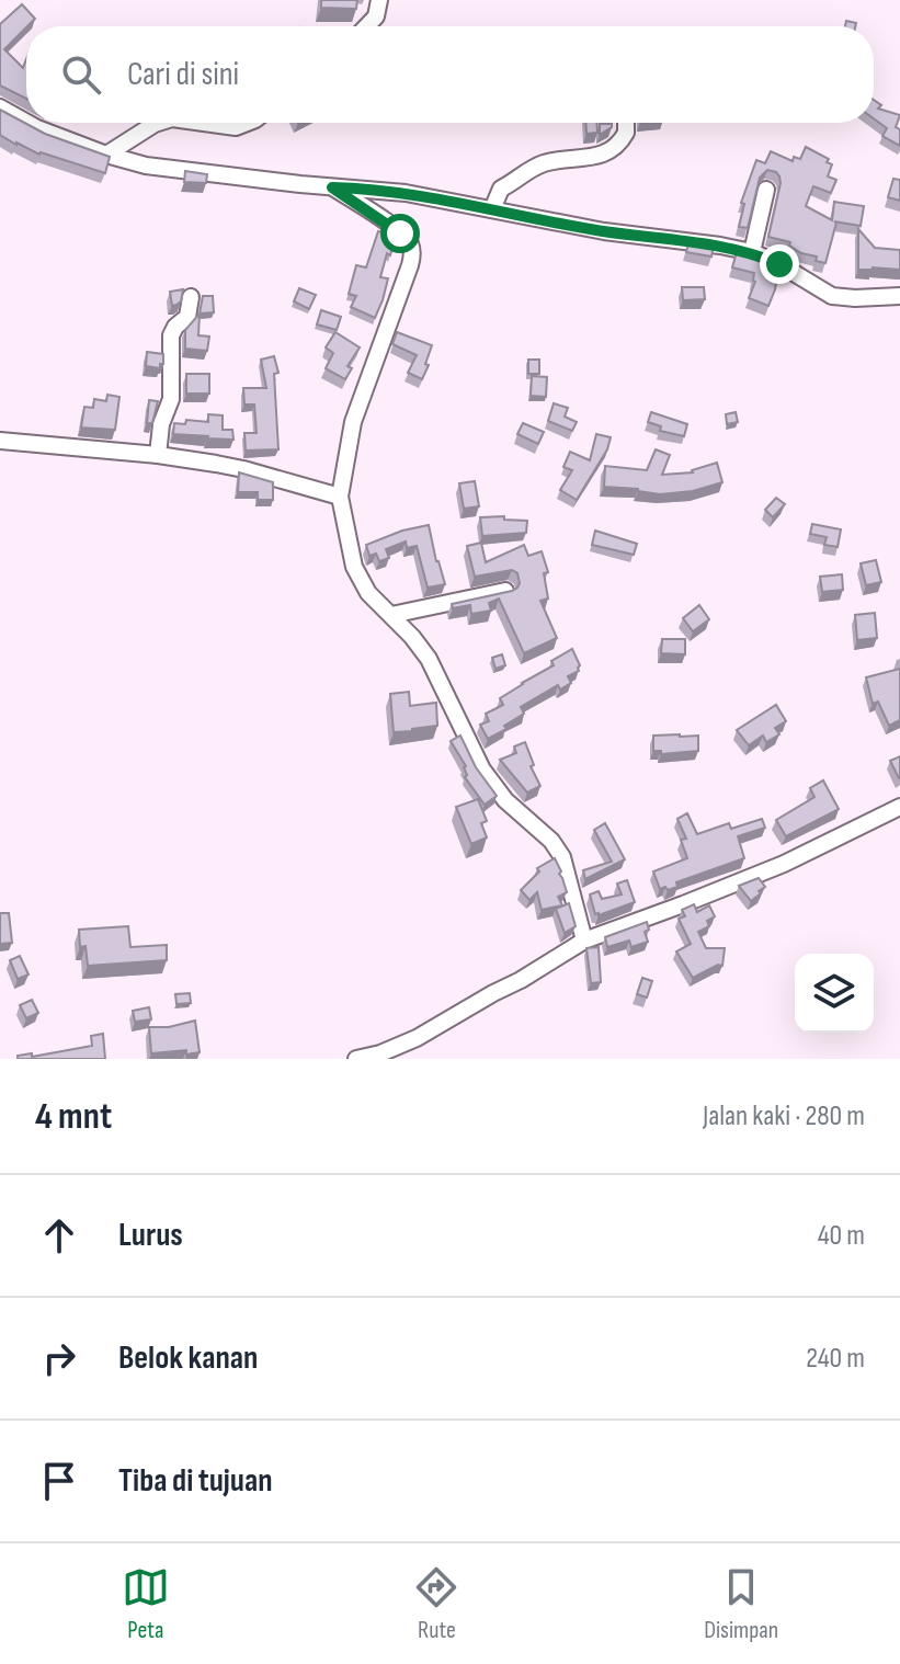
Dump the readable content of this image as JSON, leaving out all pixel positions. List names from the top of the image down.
{
  "page": {
    "search": "Cari di sini",
    "heading": ["4 mnt", "Jalan kaki · 280 m"],
    "list": [
      ["Lurus", "40 m"],
      ["Belok kanan", "240 m"],
      "Tiba di tujuan"
    ],
    "nav": ["Peta", "Rute", "Disimpan"]
  }
}
